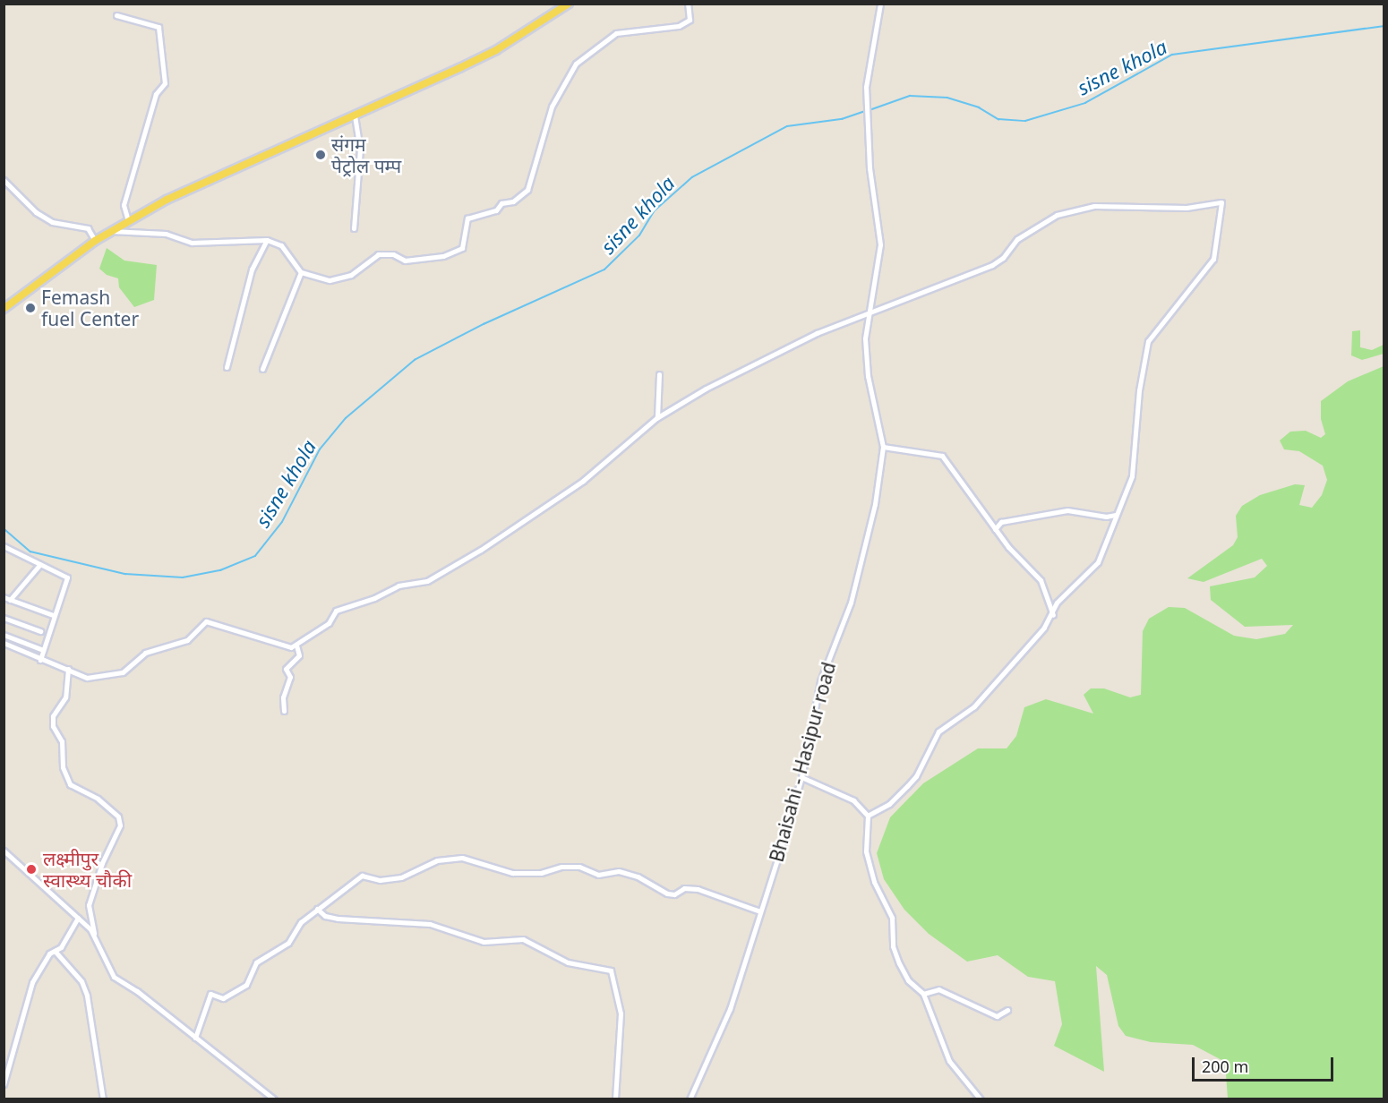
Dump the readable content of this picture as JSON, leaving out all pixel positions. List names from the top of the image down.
{
  "streets": {
    "street": ["Bhaisahi - Hasipur road"]
  },
  "water": ["sisne khola"],
  "places": ["संगम पेट्रोल पम्प", "Femash fuel Center", "लक्ष्मीपुर स्वास्थ्य चौकी"],
  "scale_bar": "200 m"
}
